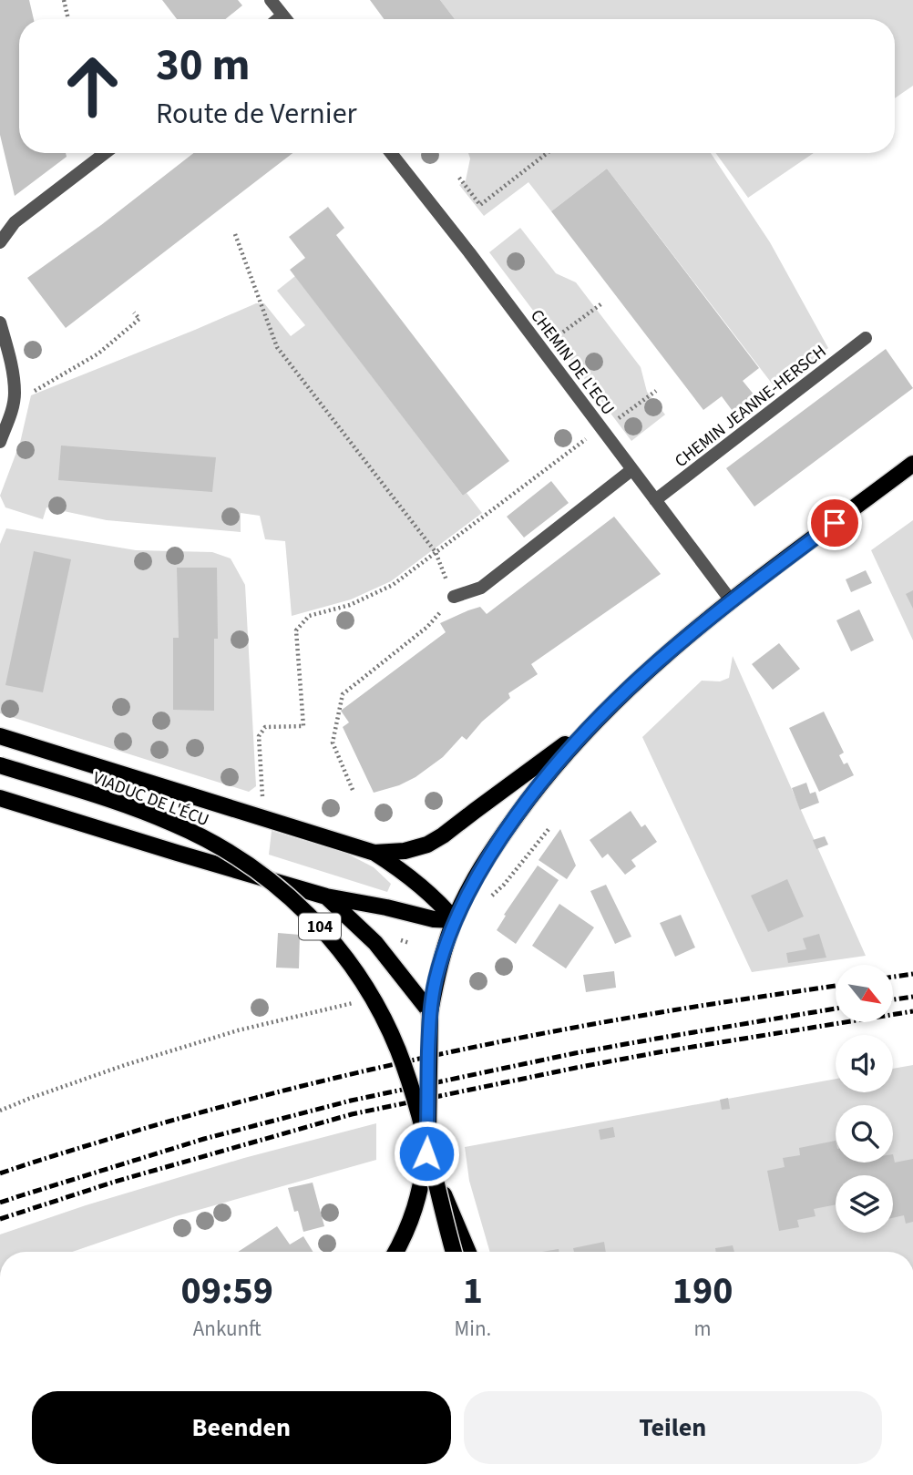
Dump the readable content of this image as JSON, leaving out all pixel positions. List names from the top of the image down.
{
  "streets": {
    "main road": ["VIADUC DE L'ÉCU", "104"],
    "street": ["CHEMIN DE L'ECU", "CHEMIN JEANNE-HERSCH"]
  },
  "crossings": [
    ["CHEMIN DE L'ECU", "CHEMIN JEANNE-HERSCH"]
  ],
  "north": "bottom right",
  "page": {
    "turn": ["30 m", "Route de Vernier"],
    "eta": [
      "09:59",
      "Ankunft",
      "1",
      "Min.",
      "190",
      "m"
    ],
    "buttons": ["Beenden", "Teilen"]
  }
}
